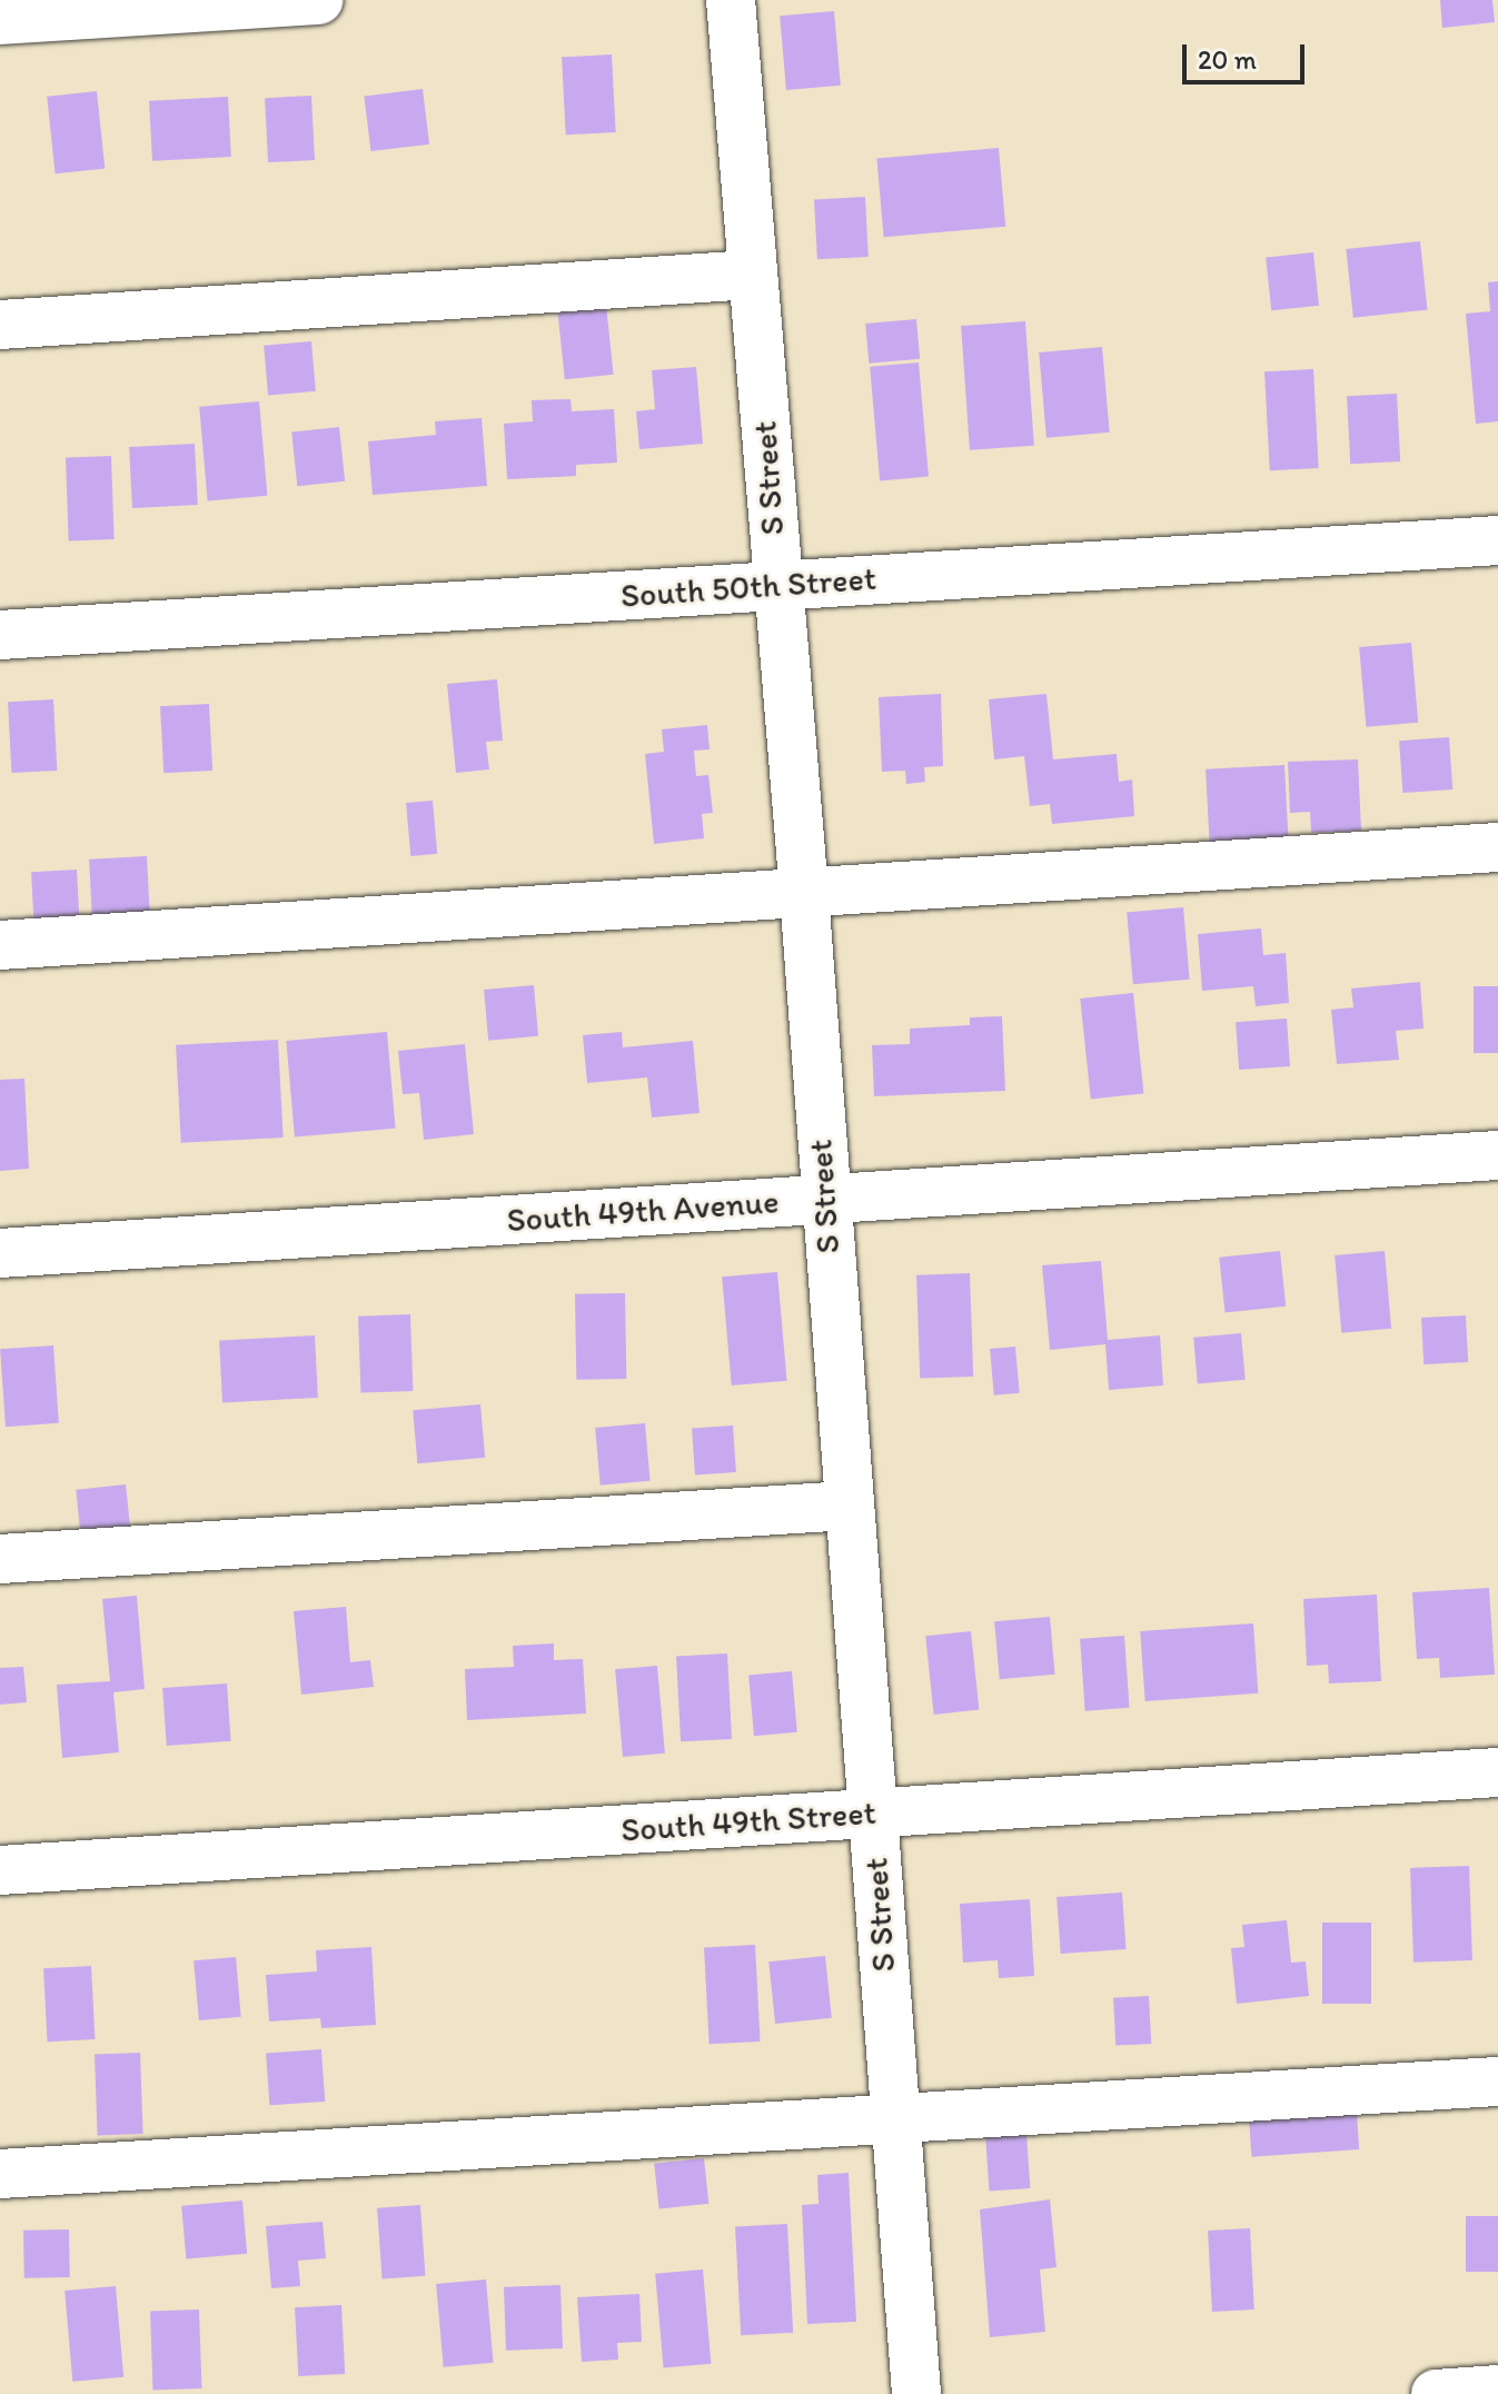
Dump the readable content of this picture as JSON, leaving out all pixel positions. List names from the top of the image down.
{
  "streets": {
    "street": [
      "S Street",
      "South 50th Street",
      "South 49th Avenue",
      "South 49th Street"
    ]
  },
  "crossings": [
    ["S Street", "South 50th Street"],
    ["S Street", "South 49th Avenue"],
    ["S Street", "South 49th Street"]
  ],
  "scale_bar": "20 m"
}
